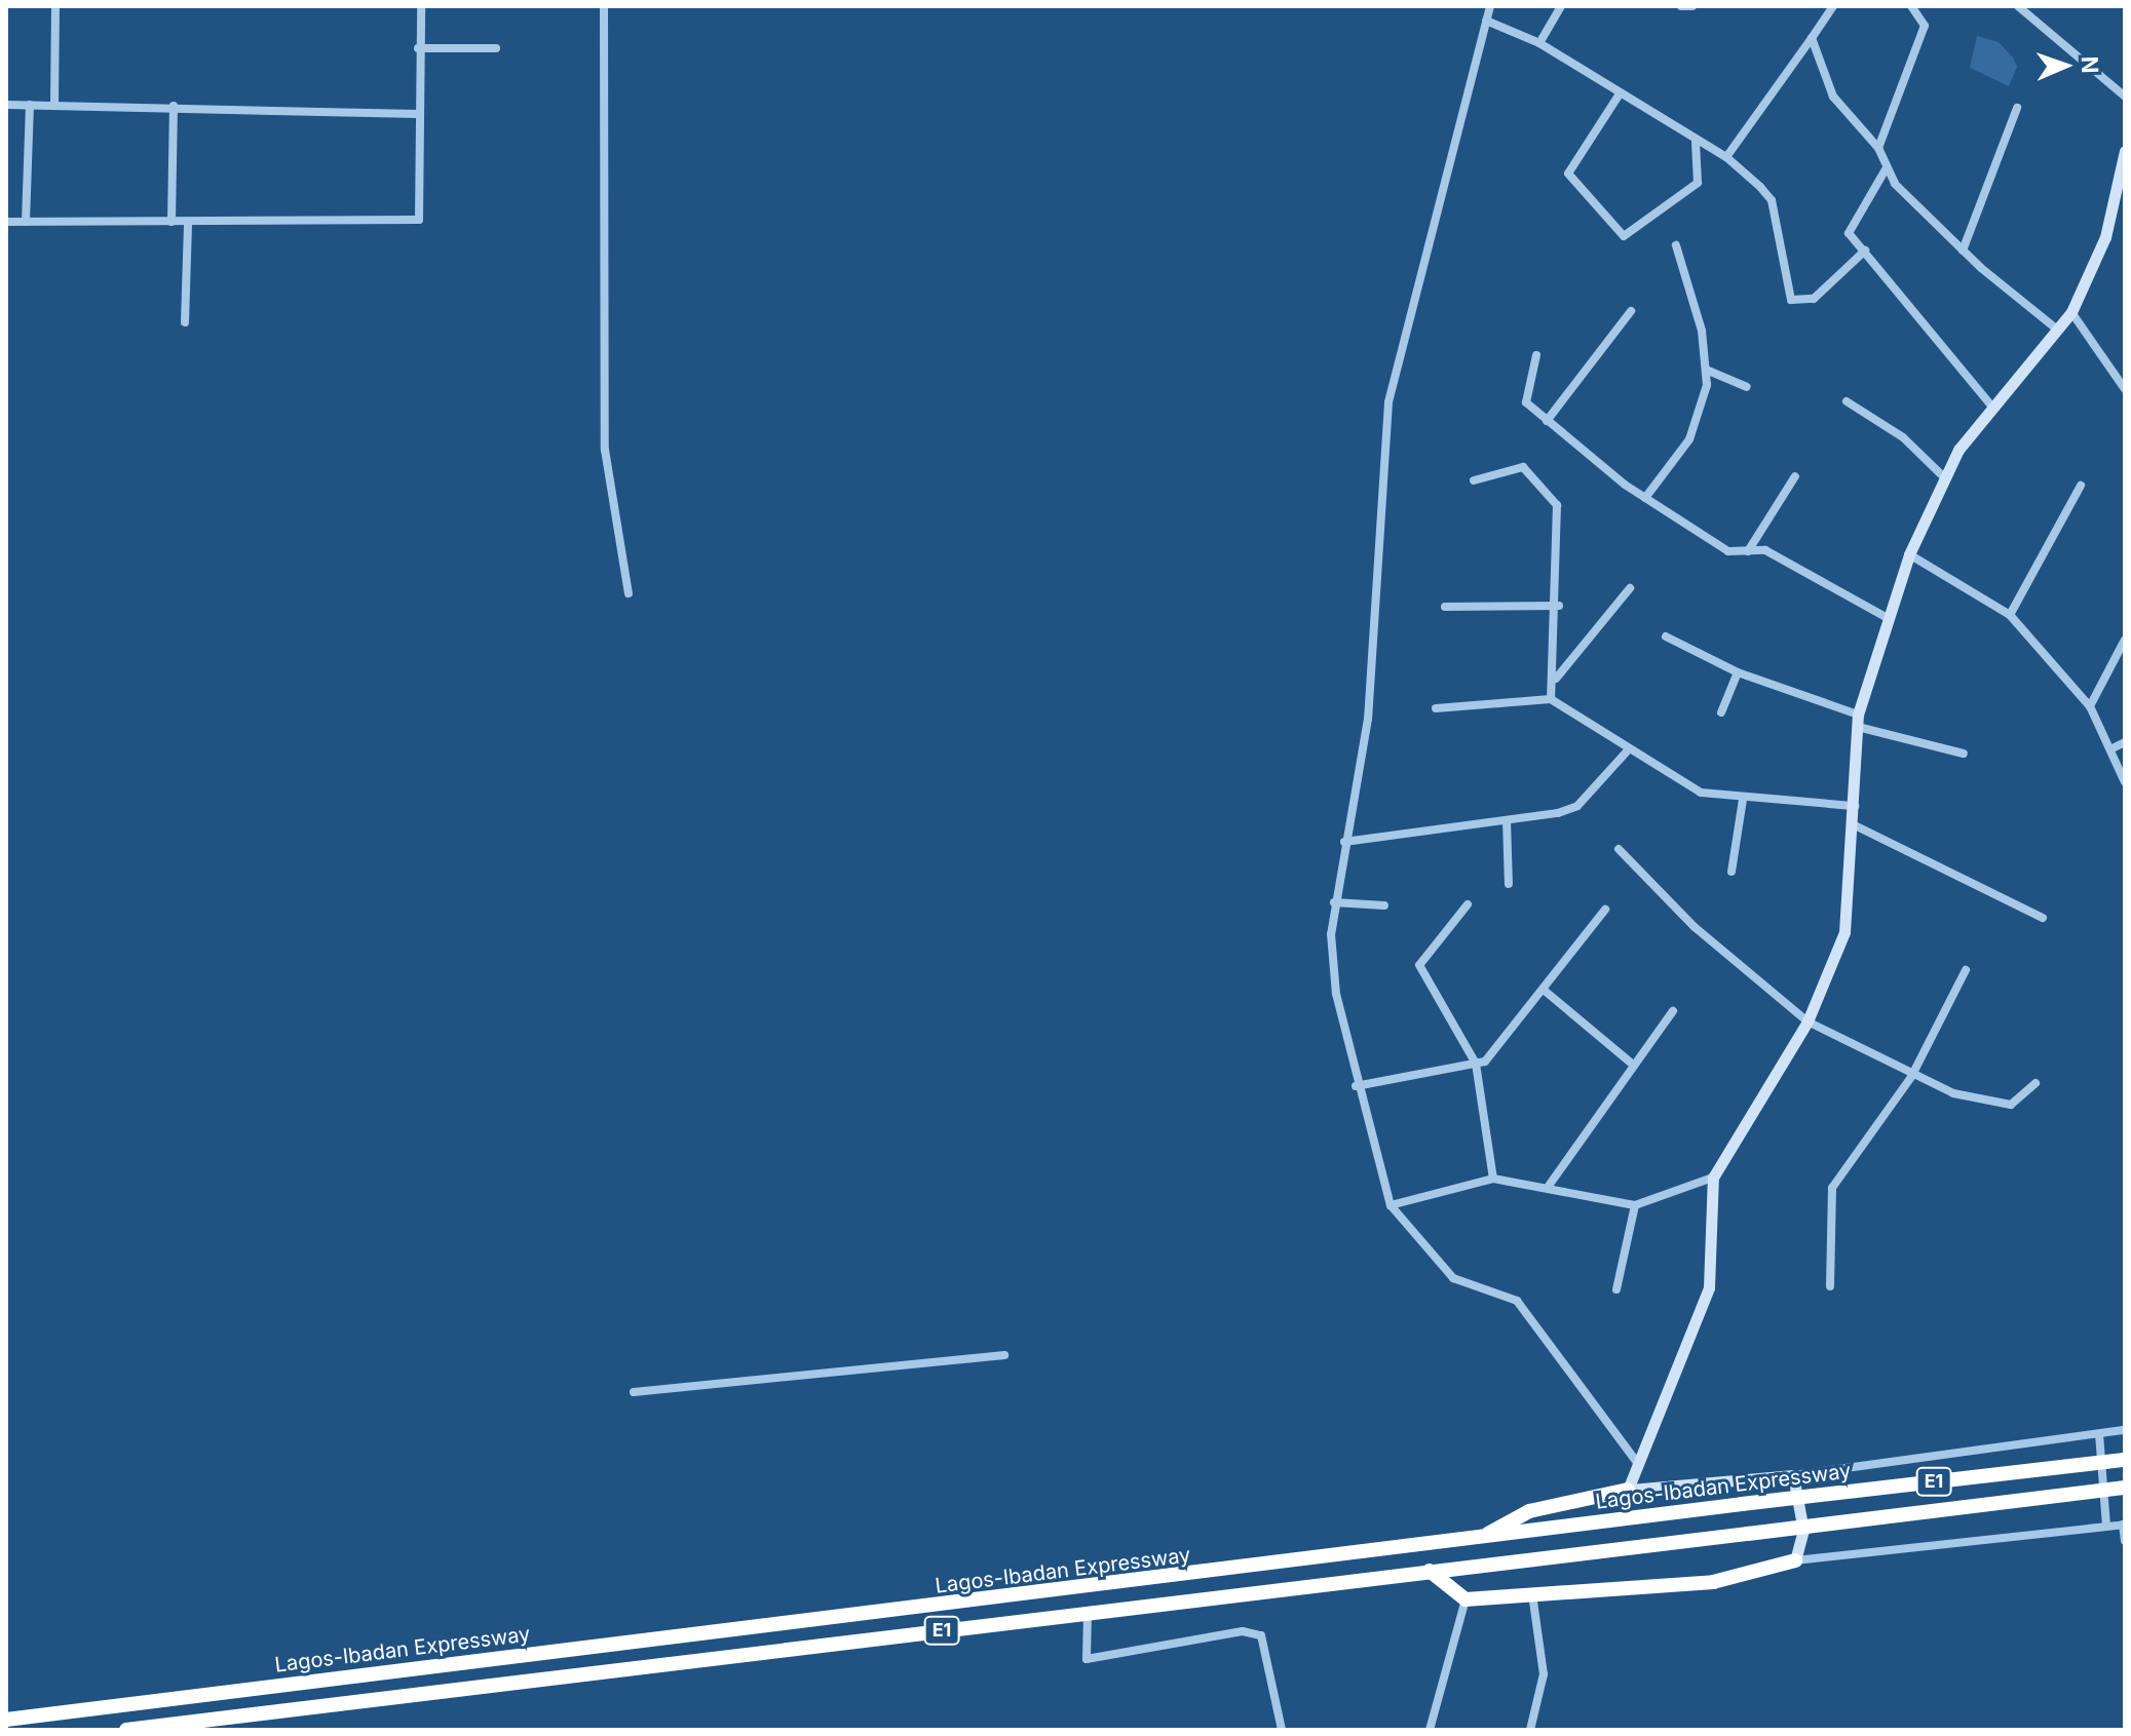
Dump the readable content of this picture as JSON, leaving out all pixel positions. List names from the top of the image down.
{
  "streets": {
    "highway": ["E1", "Lagos-Ibadan Expressway"]
  },
  "north": "right"
}
